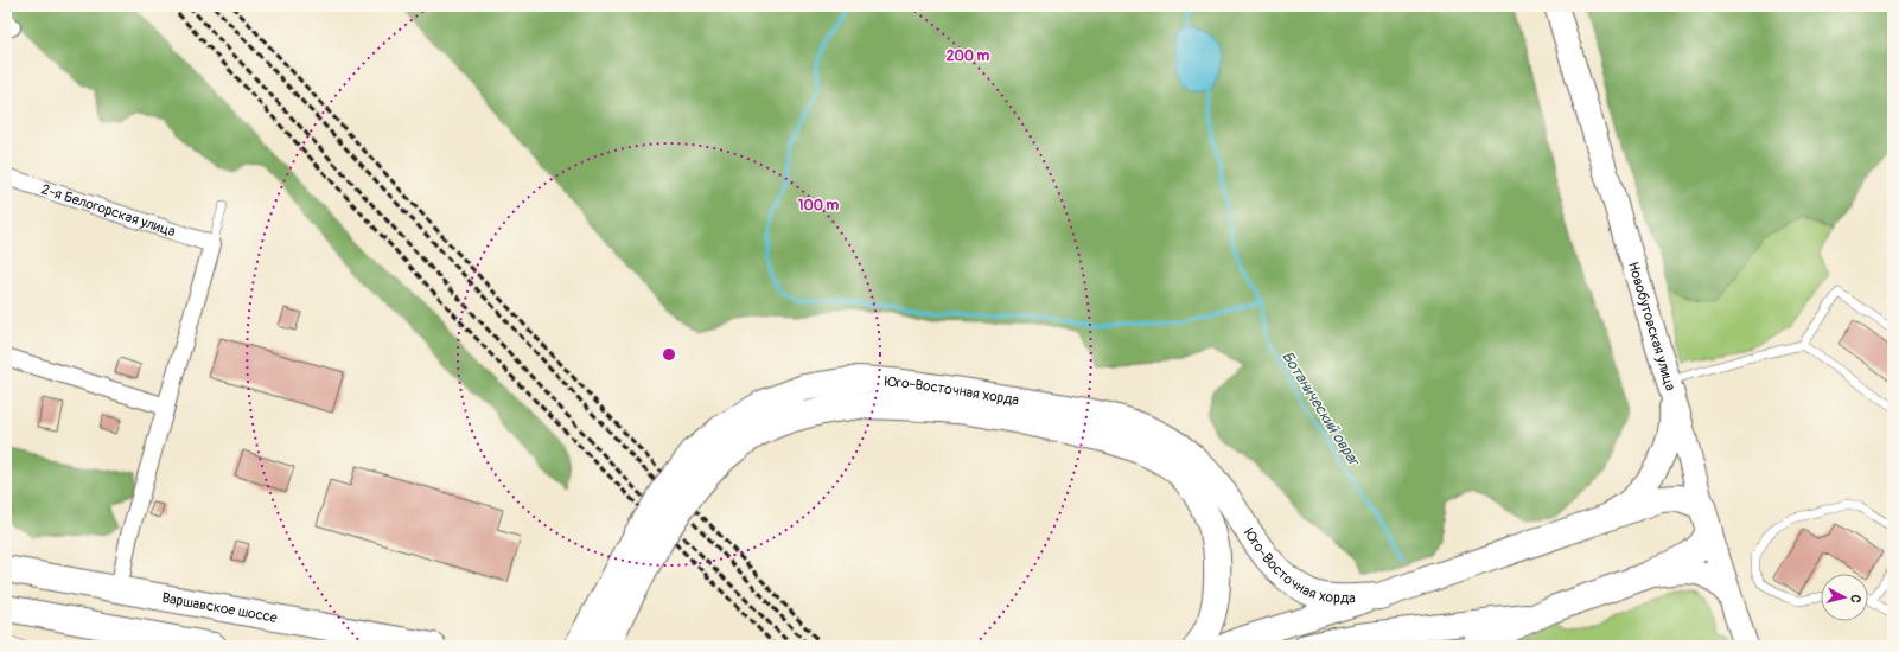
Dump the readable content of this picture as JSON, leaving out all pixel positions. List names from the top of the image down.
{
  "streets": {
    "main road": ["Новобутовская улица", "Юго-Восточная хорда", "Варшавское шоссе"],
    "street": ["2-я Белогорская улица"]
  },
  "crossings": [
    ["Новобутовская улица", "Юго-Восточная хорда"]
  ],
  "water": ["Ботанический овраг"],
  "north": "right",
  "rings": ["200 m", "100 m"]
}
